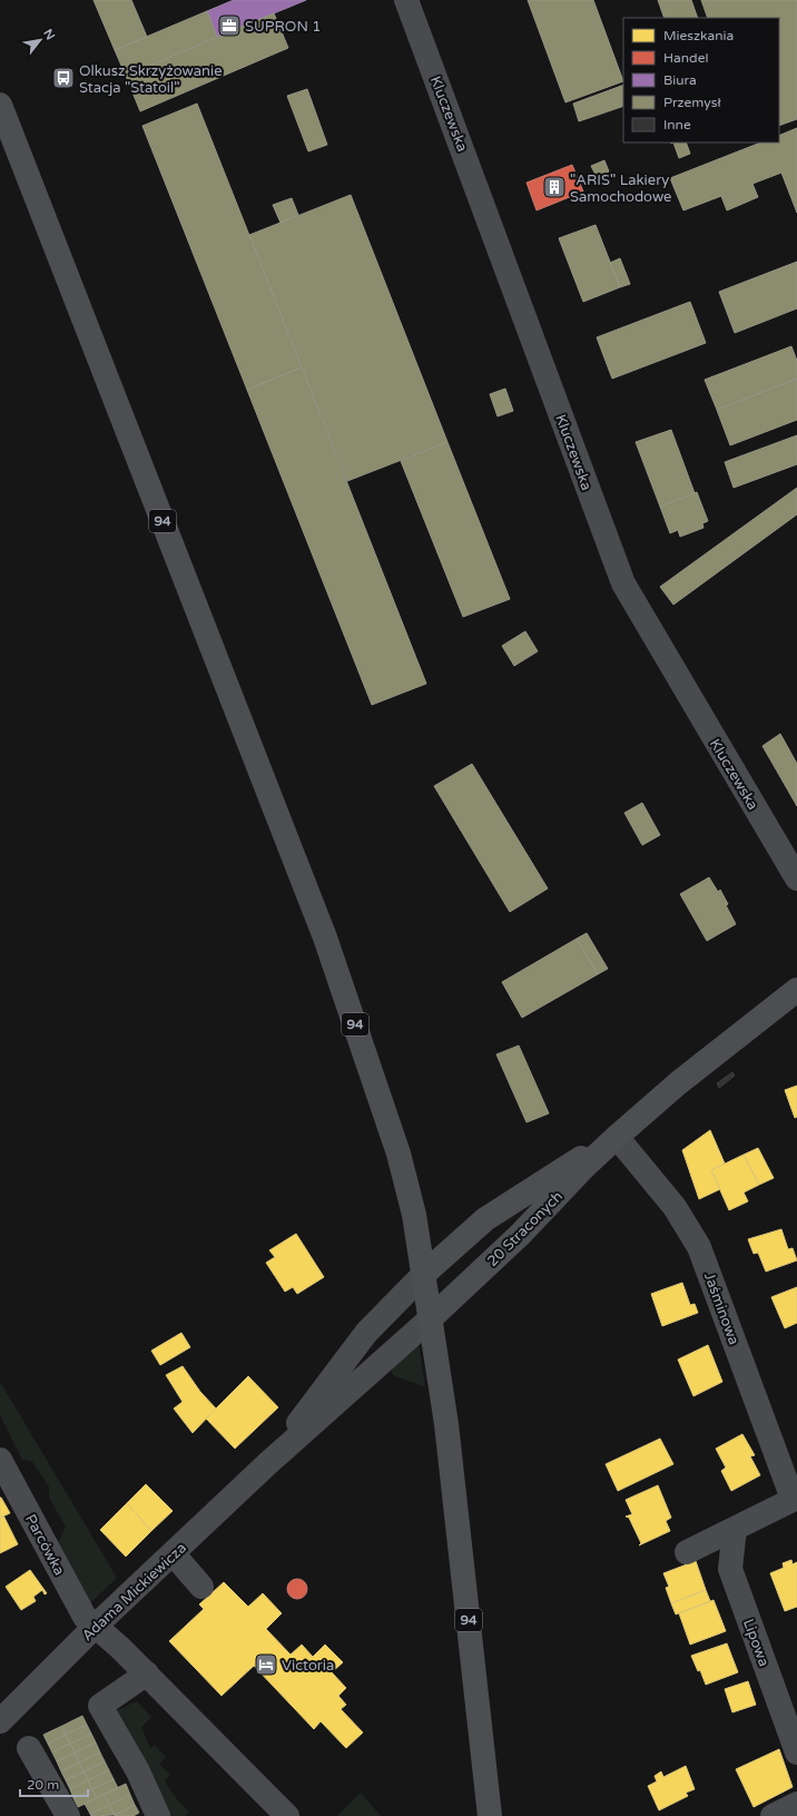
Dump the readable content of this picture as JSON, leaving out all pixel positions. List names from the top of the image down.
{
  "streets": {
    "main road": ["94", "20 Straconych"],
    "street": [
      "Kluczewska",
      "Jaśminowa",
      "Parcówka",
      "Adama Mickiewicza",
      "Lipowa"
    ]
  },
  "crossings": [
    ["94", "20 Straconych"],
    ["94", "Adama Mickiewicza"],
    ["20 Straconych", "Jaśminowa"],
    ["20 Straconych", "Adama Mickiewicza"],
    ["Parcówka", "Adama Mickiewicza"]
  ],
  "places": {
    "office": ["SUPRON 1"],
    "bus stop": ["Olkusz Skrzyżowanie Stacja \"Statoil\""],
    "building": ["\"ARIS\" Lakiery Samochodowe"],
    "hotel": ["Victoria"]
  },
  "legend": [
    "Mieszkania",
    "Handel",
    "Biura",
    "Przemysł",
    "Inne"
  ],
  "scale_bar": "20 m",
  "north": "top right"
}
